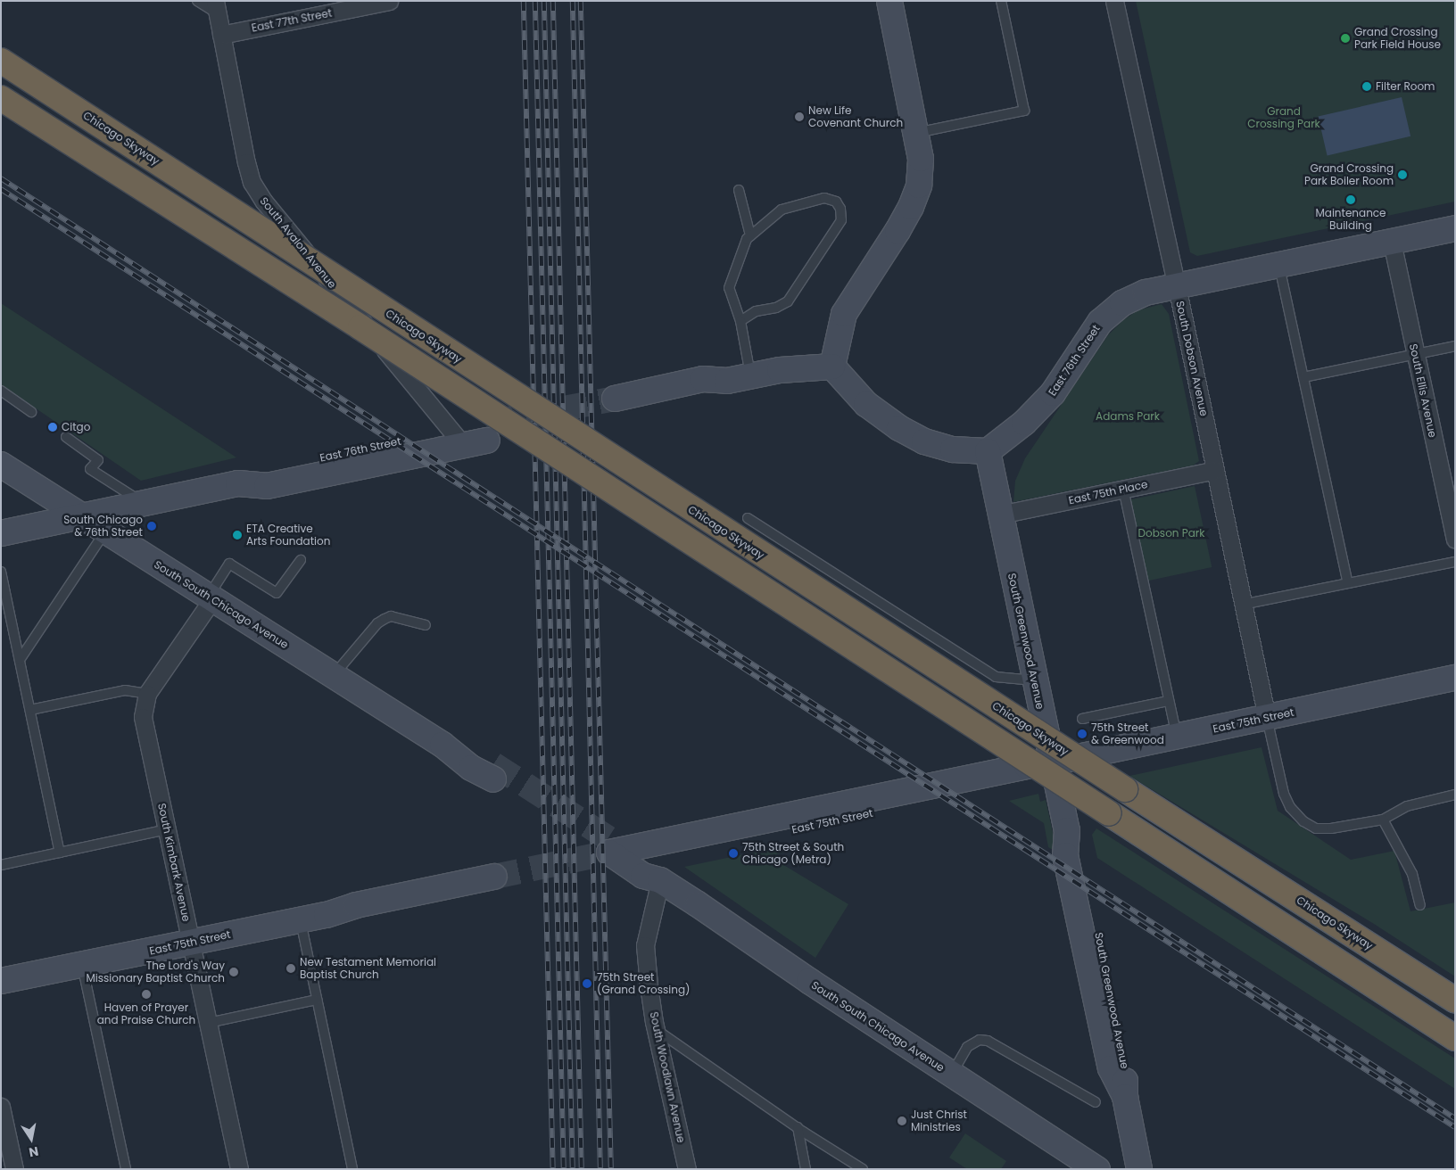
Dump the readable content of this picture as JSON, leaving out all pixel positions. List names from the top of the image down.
{
  "streets": {
    "highway": ["Chicago Skyway"],
    "street": [
      "East 77th Street",
      "South Avalon Avenue",
      "South Dobson Avenue",
      "East 76th Street",
      "South Ellis Avenue",
      "East 75th Place",
      "South South Chicago Avenue",
      "South Greenwood Avenue",
      "East 75th Street",
      "South Kimbark Avenue",
      "South Woodlawn Avenue"
    ]
  },
  "crossings": [
    ["East 77th Street", "South Avalon Avenue"],
    ["South Avalon Avenue", "East 76th Street"],
    ["South Dobson Avenue", "East 76th Street"],
    ["South Dobson Avenue", "East 75th Place"],
    ["South Dobson Avenue", "East 75th Street"],
    ["East 76th Street", "South Ellis Avenue"],
    ["East 76th Street", "South South Chicago Avenue"],
    ["East 76th Street", "South Greenwood Avenue"],
    ["East 75th Place", "South Greenwood Avenue"],
    ["South South Chicago Avenue", "East 75th Street"],
    ["South South Chicago Avenue", "South Kimbark Avenue"],
    ["South South Chicago Avenue", "South Woodlawn Avenue"],
    ["South Greenwood Avenue", "East 75th Street"],
    ["East 75th Street", "South Kimbark Avenue"]
  ],
  "parks": ["Grand Crossing Park", "Adams Park", "Dobson Park"],
  "places": [
    "Grand Crossing Park Field House",
    "Filter Room",
    "New Life Covenant Church",
    "Grand Crossing Park Boiler Room",
    "Maintenance Building",
    "Citgo",
    "South Chicago & 76th Street",
    "ETA Creative Arts Foundation",
    "75th Street & Greenwood",
    "75th Street & South Chicago (Metra)",
    "New Testament Memorial Baptist Church",
    "The Lord's Way Missionary Baptist Church",
    "75th Street (Grand Crossing)",
    "Haven of Prayer and Praise Church",
    "Just Christ Ministries"
  ],
  "north": "bottom"
}
